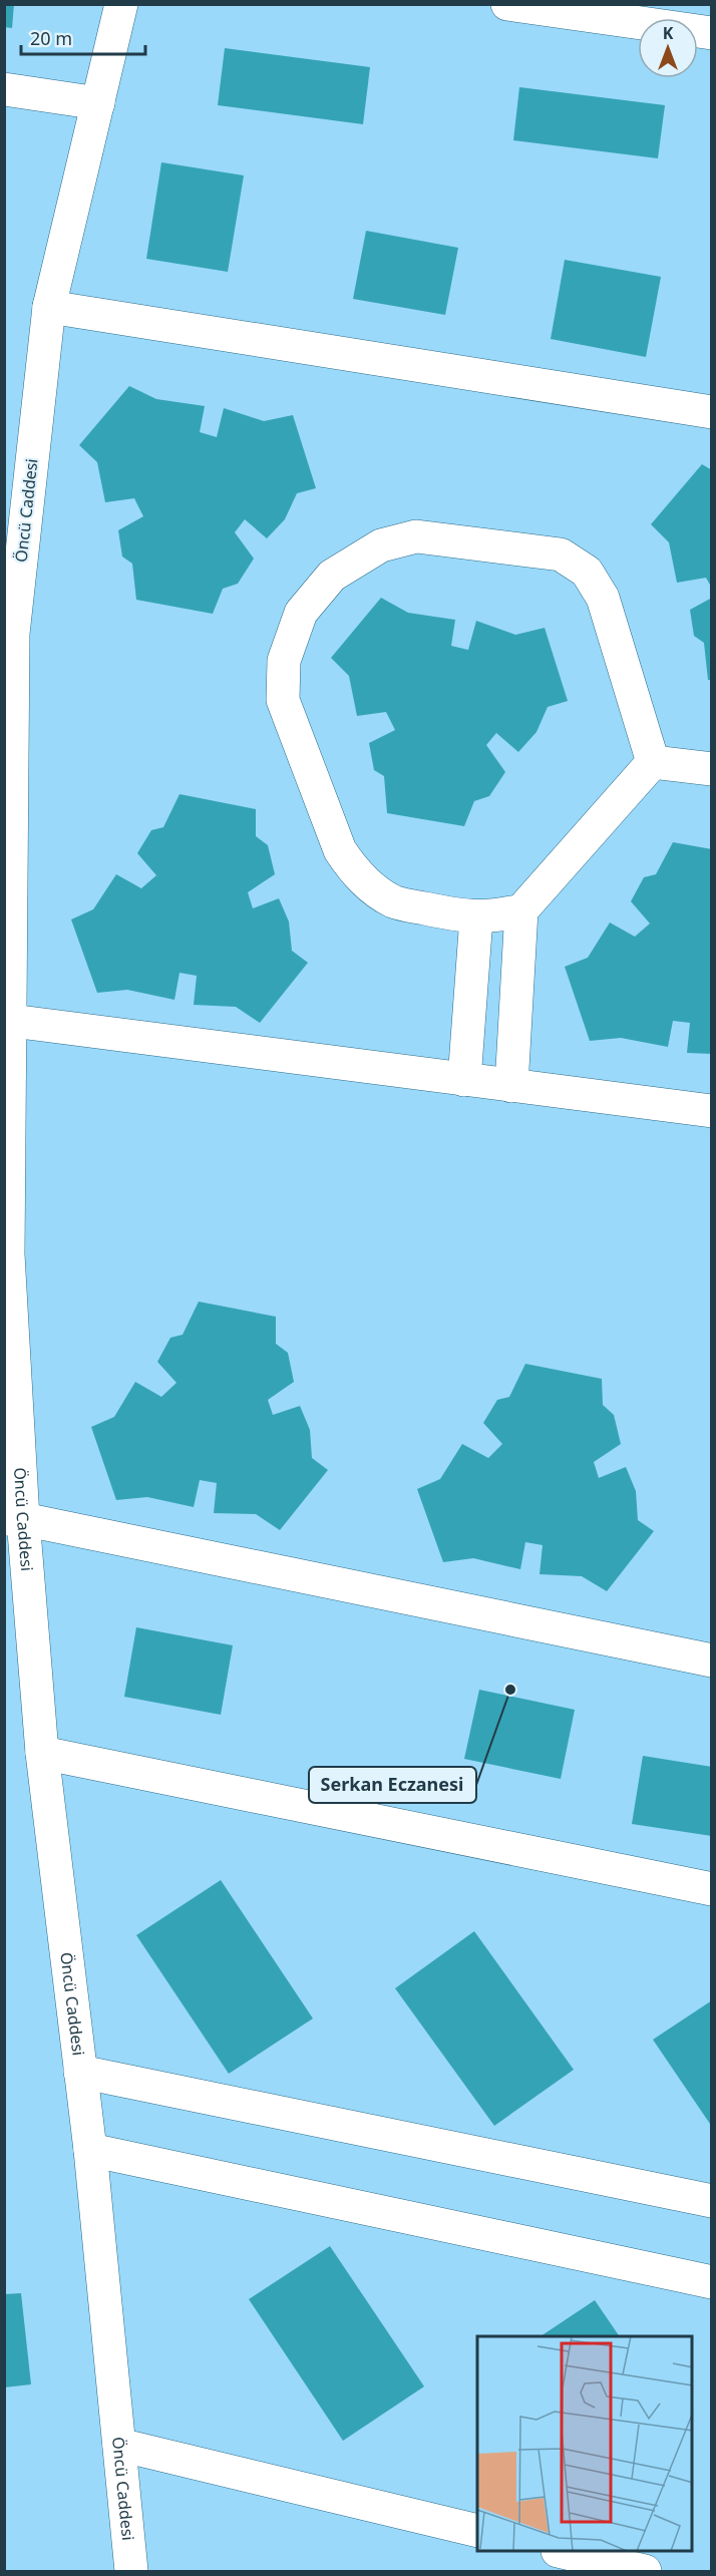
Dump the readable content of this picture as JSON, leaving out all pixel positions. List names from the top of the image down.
{
  "streets": {
    "street": ["Öncü Caddesi"]
  },
  "places": ["Serkan Eczanesi"],
  "scale_bar": "20 m",
  "north": "top"
}
